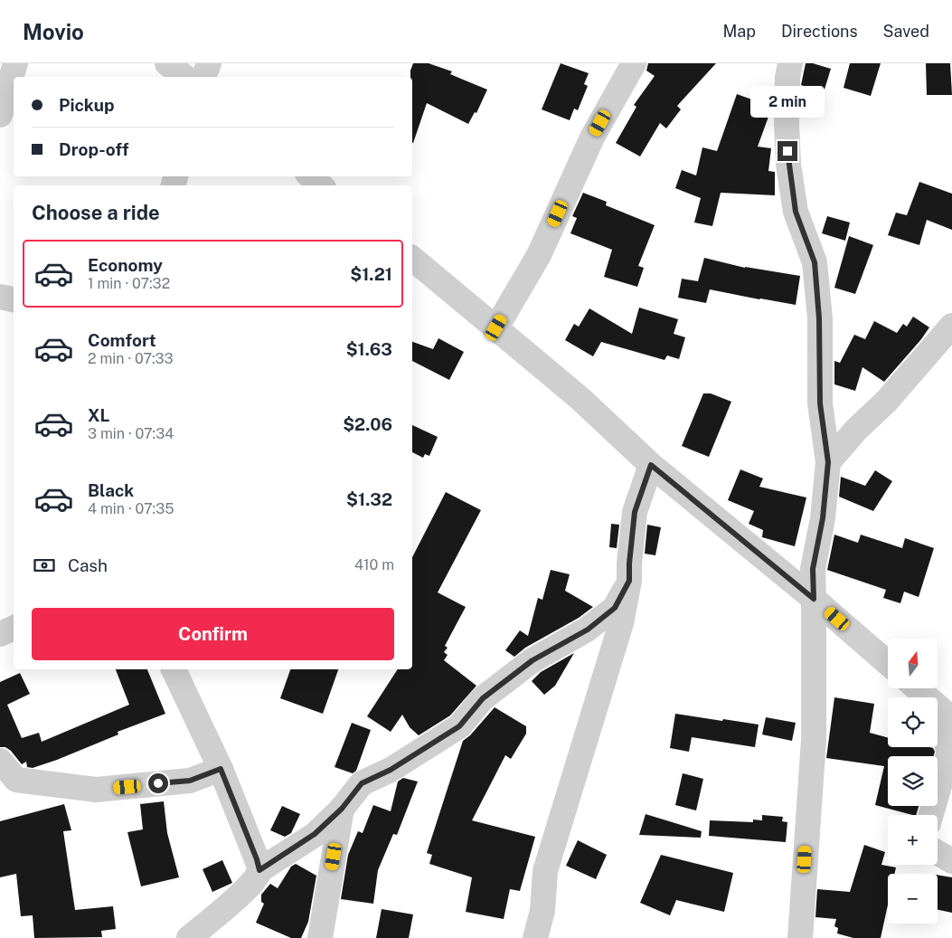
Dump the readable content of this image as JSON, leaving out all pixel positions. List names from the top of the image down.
{
  "north": "top",
  "page": {
    "header": "Movio",
    "nav": ["Map", "Directions", "Saved"],
    "banner": ["Pickup", "Drop-off"],
    "bubble": "2 min",
    "heading": "Choose a ride",
    "list": [
      {
        "name": "Economy",
        "note": "1 min · 07:32",
        "value": "$1.21"
      },
      {
        "name": "Comfort",
        "note": "2 min · 07:33",
        "value": "$1.63"
      },
      {
        "name": "XL",
        "note": "3 min · 07:34",
        "value": "$2.06"
      },
      {
        "name": "Black",
        "note": "4 min · 07:35",
        "value": "$1.32"
      }
    ],
    "pay": ["Cash", "410 m"],
    "buttons": "Confirm",
    "map_buttons": ["+", "−"]
  }
}
